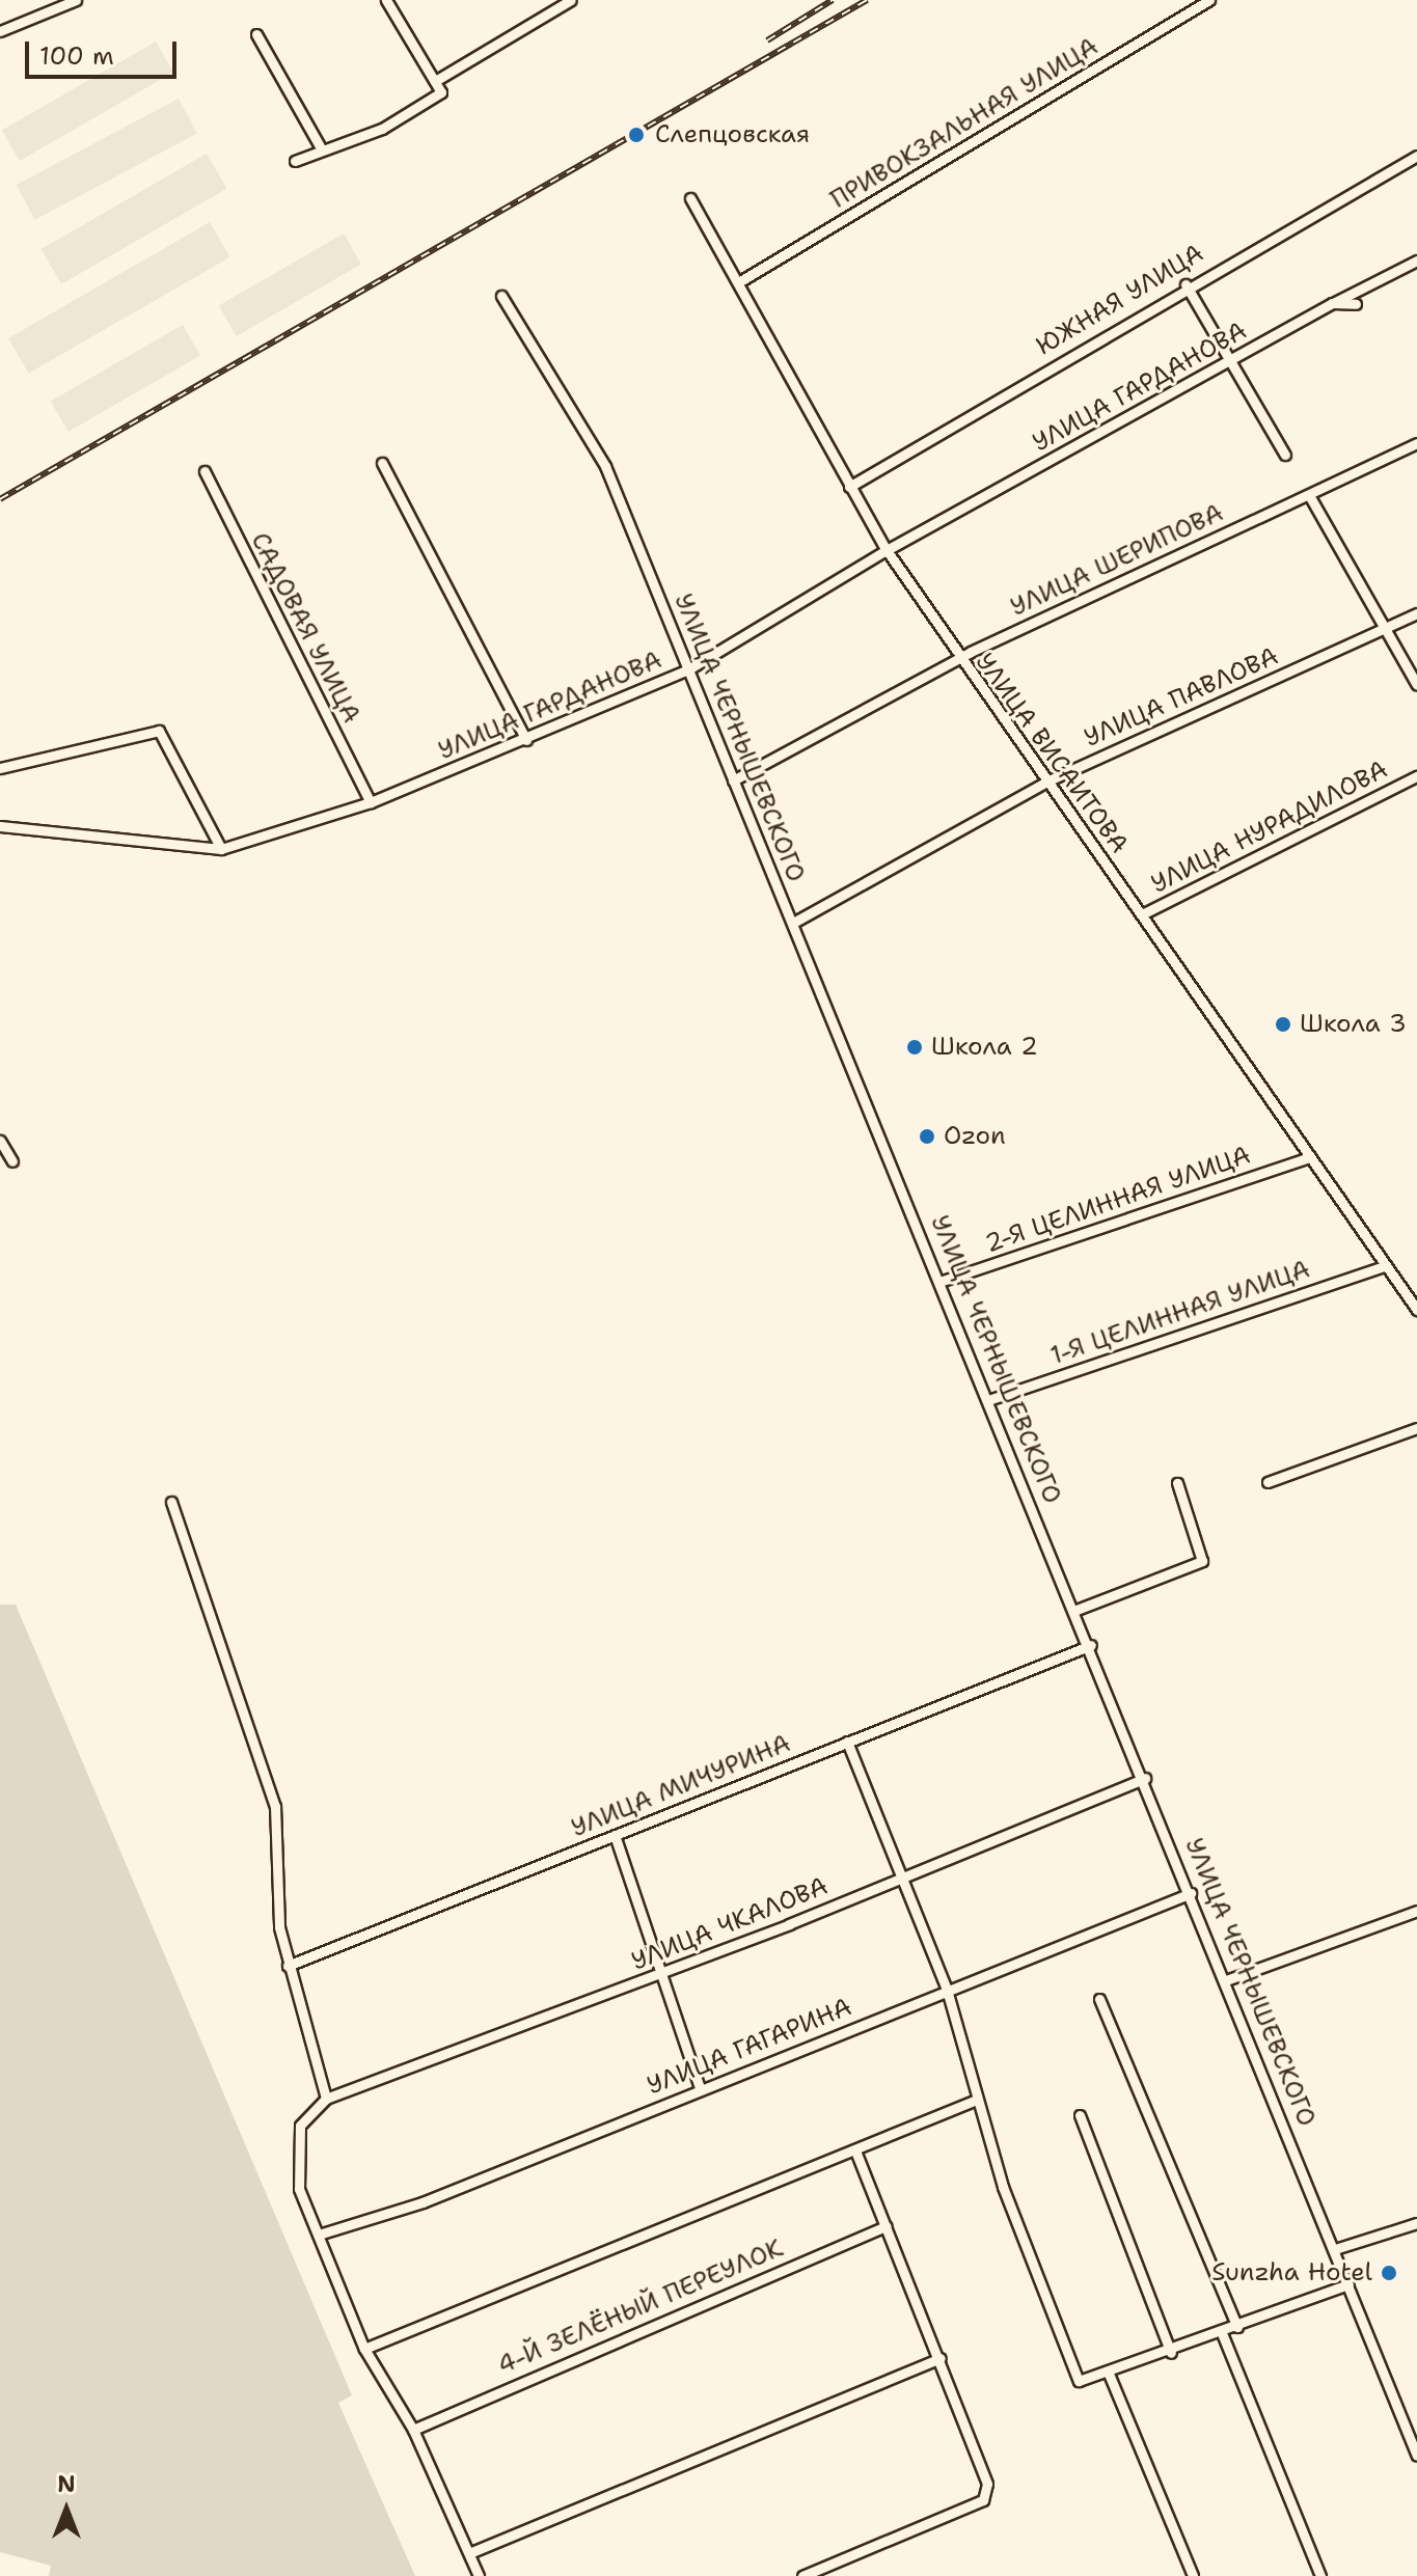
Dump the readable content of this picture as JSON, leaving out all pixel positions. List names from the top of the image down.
{
  "streets": {
    "street": [
      "ПРИВОКЗАЛЬНАЯ УЛИЦА",
      "ЮЖНАЯ УЛИЦА",
      "УЛИЦА ГАРДАНОВА",
      "УЛИЦА ШЕРИПОВА",
      "САДОВАЯ УЛИЦА",
      "УЛИЦА ПАВЛОВА",
      "УЛИЦА ЧЕРНЫШЕВСКОГО",
      "УЛИЦА ВИСАИТОВА",
      "УЛИЦА НУРАДИЛОВА",
      "2-Я ЦЕЛИННАЯ УЛИЦА",
      "1-Я ЦЕЛИННАЯ УЛИЦА",
      "УЛИЦА МИЧУРИНА",
      "УЛИЦА ЧКАЛОВА",
      "УЛИЦА ГАГАРИНА",
      "4-Й ЗЕЛЁНЫЙ ПЕРЕУЛОК"
    ]
  },
  "crossings": [
    ["ПРИВОКЗАЛЬНАЯ УЛИЦА", "УЛИЦА ВИСАИТОВА"],
    ["ЮЖНАЯ УЛИЦА", "УЛИЦА ВИСАИТОВА"],
    ["УЛИЦА ГАРДАНОВА", "САДОВАЯ УЛИЦА"],
    ["УЛИЦА ГАРДАНОВА", "УЛИЦА ЧЕРНЫШЕВСКОГО"],
    ["УЛИЦА ГАРДАНОВА", "УЛИЦА ВИСАИТОВА"],
    ["УЛИЦА ШЕРИПОВА", "УЛИЦА ЧЕРНЫШЕВСКОГО"],
    ["УЛИЦА ШЕРИПОВА", "УЛИЦА ВИСАИТОВА"],
    ["УЛИЦА ПАВЛОВА", "УЛИЦА ЧЕРНЫШЕВСКОГО"],
    ["УЛИЦА ПАВЛОВА", "УЛИЦА ВИСАИТОВА"],
    ["УЛИЦА ЧЕРНЫШЕВСКОГО", "2-Я ЦЕЛИННАЯ УЛИЦА"],
    ["УЛИЦА ЧЕРНЫШЕВСКОГО", "1-Я ЦЕЛИННАЯ УЛИЦА"],
    ["УЛИЦА ЧЕРНЫШЕВСКОГО", "УЛИЦА МИЧУРИНА"],
    ["УЛИЦА ЧЕРНЫШЕВСКОГО", "УЛИЦА ЧКАЛОВА"],
    ["УЛИЦА ЧЕРНЫШЕВСКОГО", "УЛИЦА ГАГАРИНА"],
    ["УЛИЦА ВИСАИТОВА", "УЛИЦА НУРАДИЛОВА"],
    ["УЛИЦА ВИСАИТОВА", "2-Я ЦЕЛИННАЯ УЛИЦА"],
    ["УЛИЦА ВИСАИТОВА", "1-Я ЦЕЛИННАЯ УЛИЦА"]
  ],
  "places": [
    "Слепцовская",
    "Школа 3",
    "Школа 2",
    "Ozon",
    "Sunzha Hotel"
  ],
  "scale_bar": "100 m",
  "north": "top"
}
